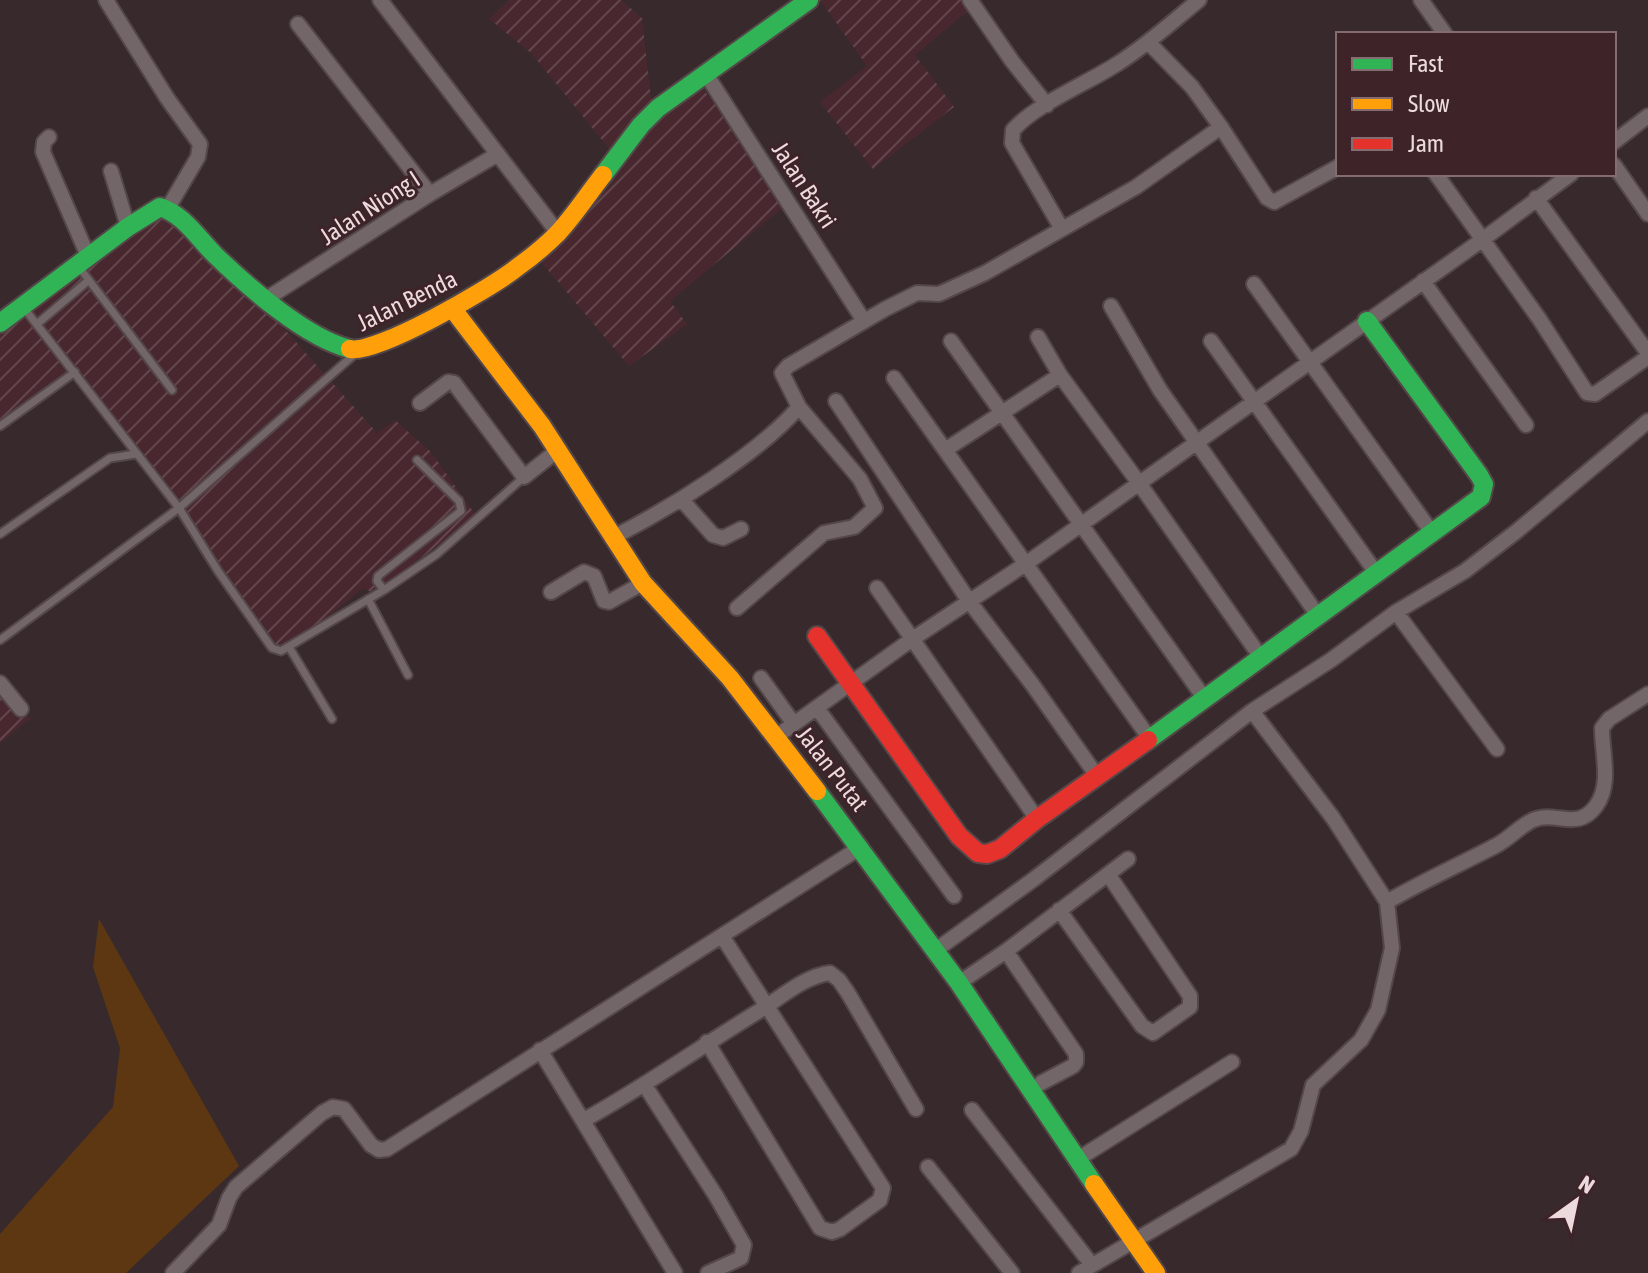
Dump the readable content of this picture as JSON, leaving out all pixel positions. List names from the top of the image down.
{
  "streets": {
    "street": [
      "Jalan Bakri",
      "Jalan Niong I",
      "Jalan Benda",
      "Jalan Putat"
    ]
  },
  "crossings": [
    ["Jalan Bakri", "Jalan Benda"],
    ["Jalan Niong I", "Jalan Benda"],
    ["Jalan Benda", "Jalan Putat"]
  ],
  "legend": ["Fast", "Slow", "Jam"],
  "north": "top right"
}
